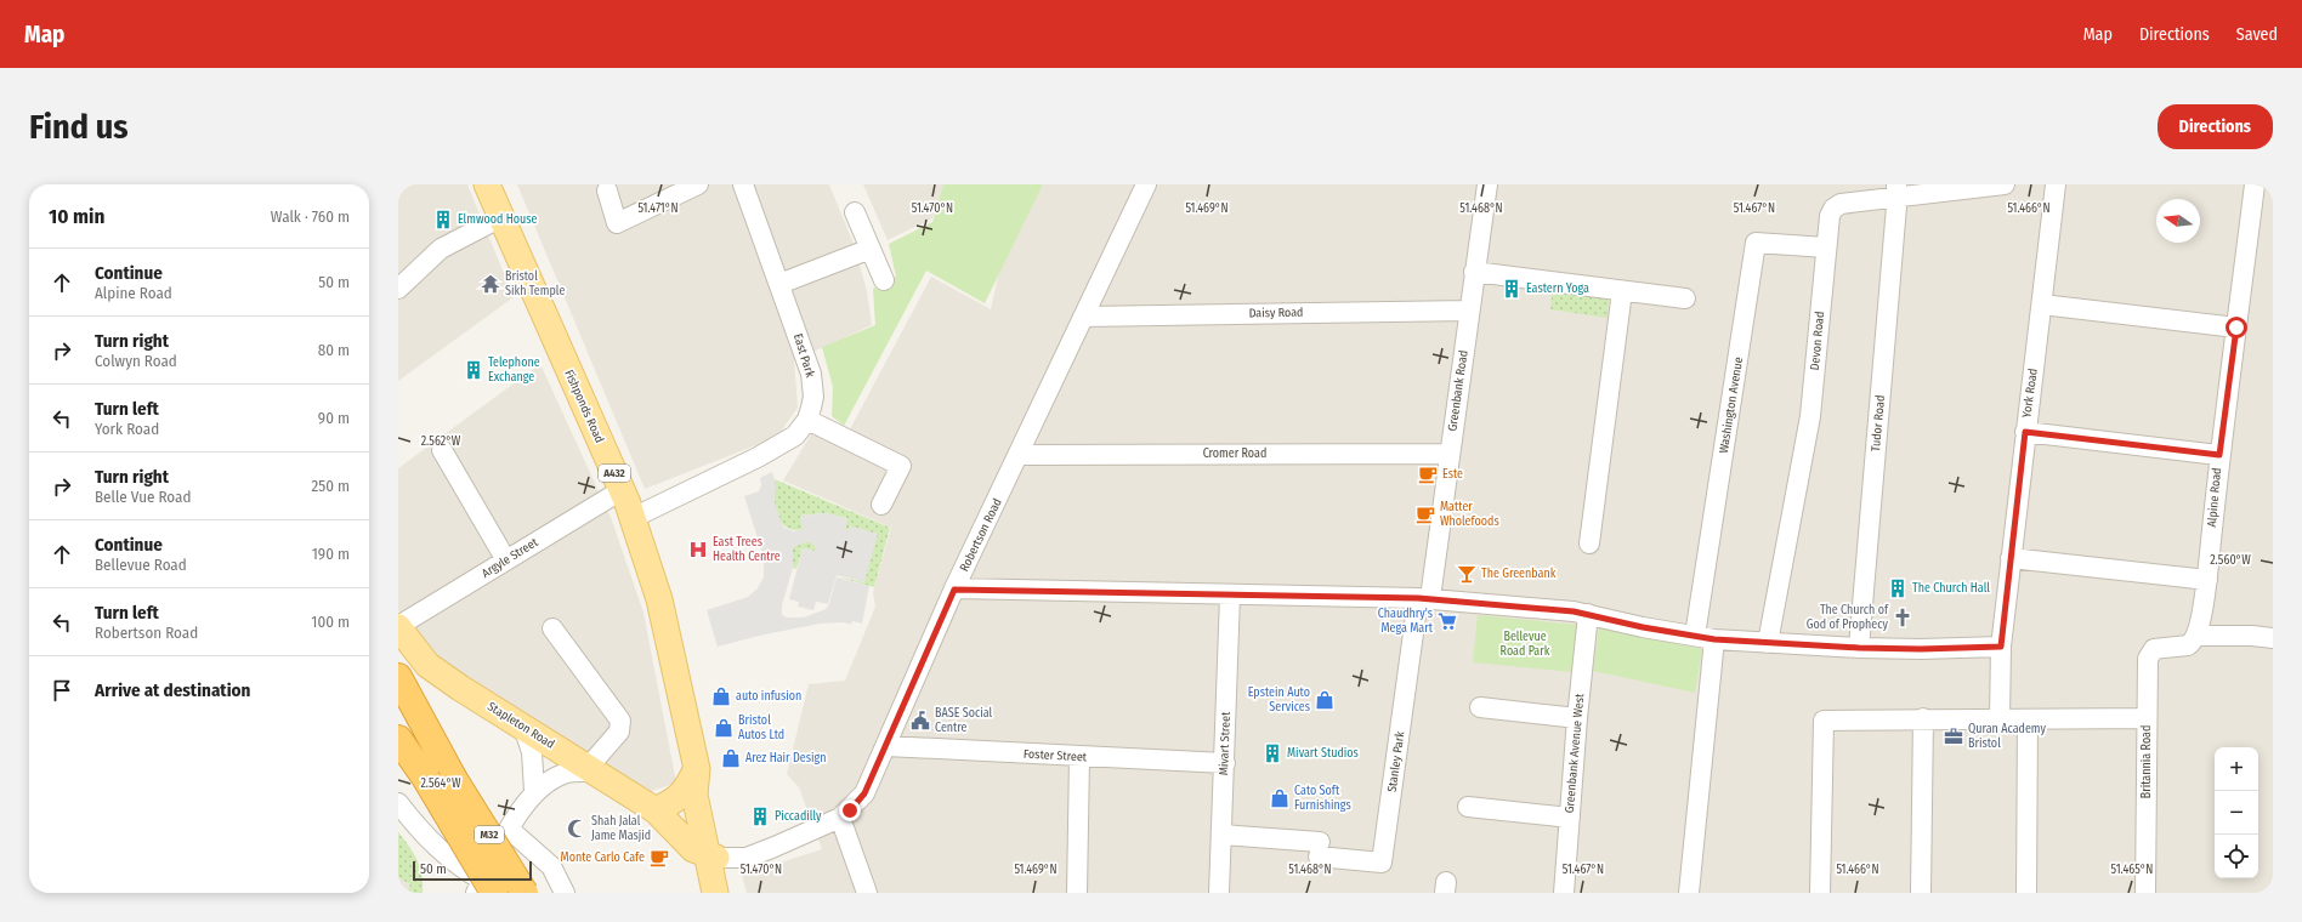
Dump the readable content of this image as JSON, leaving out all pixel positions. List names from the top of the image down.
{
  "streets": {
    "highway": ["M32"],
    "main road": ["Fishponds Road", "A432", "Stapleton Road"],
    "street": [
      "Daisy Road",
      "Devon Road",
      "East Park",
      "Greenbank Road",
      "York Road",
      "Washington Avenue",
      "Tudor Road",
      "Cromer Road",
      "Alpine Road",
      "Robertson Road",
      "Argyle Street",
      "Mivart Street",
      "Greenbank Avenue West",
      "Foster Street",
      "Stanley Park",
      "Britannia Road"
    ]
  },
  "crossings": [
    ["Daisy Road", "Greenbank Road"],
    ["Daisy Road", "Robertson Road"],
    ["Devon Road", "Washington Avenue"],
    ["Devon Road", "Tudor Road"],
    ["East Park", "Fishponds Road"],
    ["Greenbank Road", "Cromer Road"],
    ["Greenbank Road", "Stanley Park"],
    ["Fishponds Road", "A432"],
    ["Fishponds Road", "Robertson Road"],
    ["Fishponds Road", "Argyle Street"],
    ["Fishponds Road", "Stapleton Road"],
    ["Cromer Road", "Robertson Road"],
    ["A432", "Robertson Road"],
    ["A432", "Stapleton Road"],
    ["Alpine Road", "Britannia Road"],
    ["Robertson Road", "Stapleton Road"],
    ["Robertson Road", "Foster Street"],
    ["Argyle Street", "Stapleton Road"],
    ["Mivart Street", "Foster Street"],
    ["Mivart Street", "Stanley Park"]
  ],
  "parks": ["Bellevue Road Park"],
  "places": {
    "building": [
      "Elmwood House",
      "Eastern Yoga",
      "Telephone Exchange",
      "The Church Hall",
      "Mivart Studios",
      "Piccadilly"
    ],
    "temple": ["Bristol Sikh Temple"],
    "cafe": ["Este", "Matter Wholefoods", "Monte Carlo Cafe"],
    "hospital": ["East Trees Health Centre"],
    "bar": ["The Greenbank"],
    "church": ["The Church of God of Prophecy"],
    "supermarket": ["Chaudhry's Mega Mart"],
    "shop": [
      "auto infusion",
      "Epstein Auto Services",
      "Bristol Autos Ltd",
      "Arez Hair Design",
      "Cato Soft Furnishings"
    ],
    "public building": ["BASE Social Centre"],
    "office": ["Quran Academy Bristol"],
    "mosque": ["Shah Jalal Jame Masjid"]
  },
  "scale_bar": "50 m",
  "north": "left",
  "page": {
    "header": "Map",
    "nav": ["Map", "Directions", "Saved"],
    "buttons": "Directions",
    "title": "Find us",
    "heading": ["10 min", "Walk · 760 m"],
    "list": [
      ["Continue", "Alpine Road", "50 m"],
      ["Turn right", "Colwyn Road", "80 m"],
      ["Turn left", "York Road", "90 m"],
      ["Turn right", "Belle Vue Road", "250 m"],
      ["Continue", "Bellevue Road", "190 m"],
      ["Turn left", "Robertson Road", "100 m"],
      "Arrive at destination"
    ],
    "map_buttons": ["+", "−"],
    "scale": "50 m"
  },
  "coordinates": [
    "51.471°N",
    "51.470°N",
    "51.469°N",
    "51.468°N",
    "51.467°N",
    "51.466°N",
    "2.562°W",
    "2.560°W",
    "2.564°W",
    "51.465°N"
  ]
}
